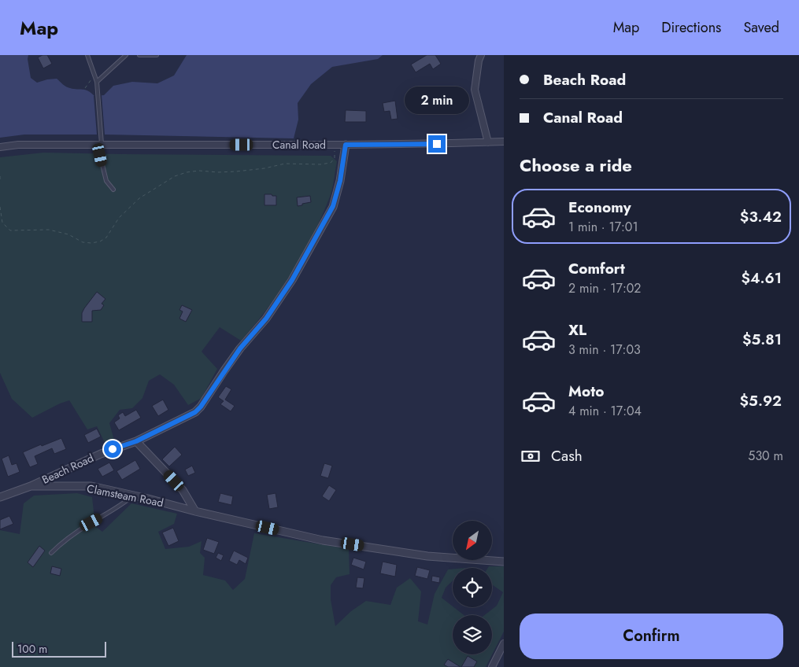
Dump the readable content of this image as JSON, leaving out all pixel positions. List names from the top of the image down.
{
  "streets": {
    "street": ["Canal Road", "Beach Road", "Clamsteam Road"]
  },
  "crossings": [
    ["Canal Road", "Beach Road"],
    ["Beach Road", "Clamsteam Road"]
  ],
  "scale_bar": "100 m",
  "north": "bottom left",
  "page": {
    "header": "Map",
    "nav": ["Map", "Directions", "Saved"],
    "banner": ["Beach Road", "Canal Road"],
    "bubble": "2 min",
    "heading": "Choose a ride",
    "list": [
      {
        "name": "Economy",
        "note": "1 min · 17:01",
        "value": "$3.42"
      },
      {
        "name": "Comfort",
        "note": "2 min · 17:02",
        "value": "$4.61"
      },
      {
        "name": "XL",
        "note": "3 min · 17:03",
        "value": "$5.81"
      },
      {
        "name": "Moto",
        "note": "4 min · 17:04",
        "value": "$5.92"
      }
    ],
    "pay": ["Cash", "530 m"],
    "buttons": "Confirm",
    "scale": "100 m"
  }
}
